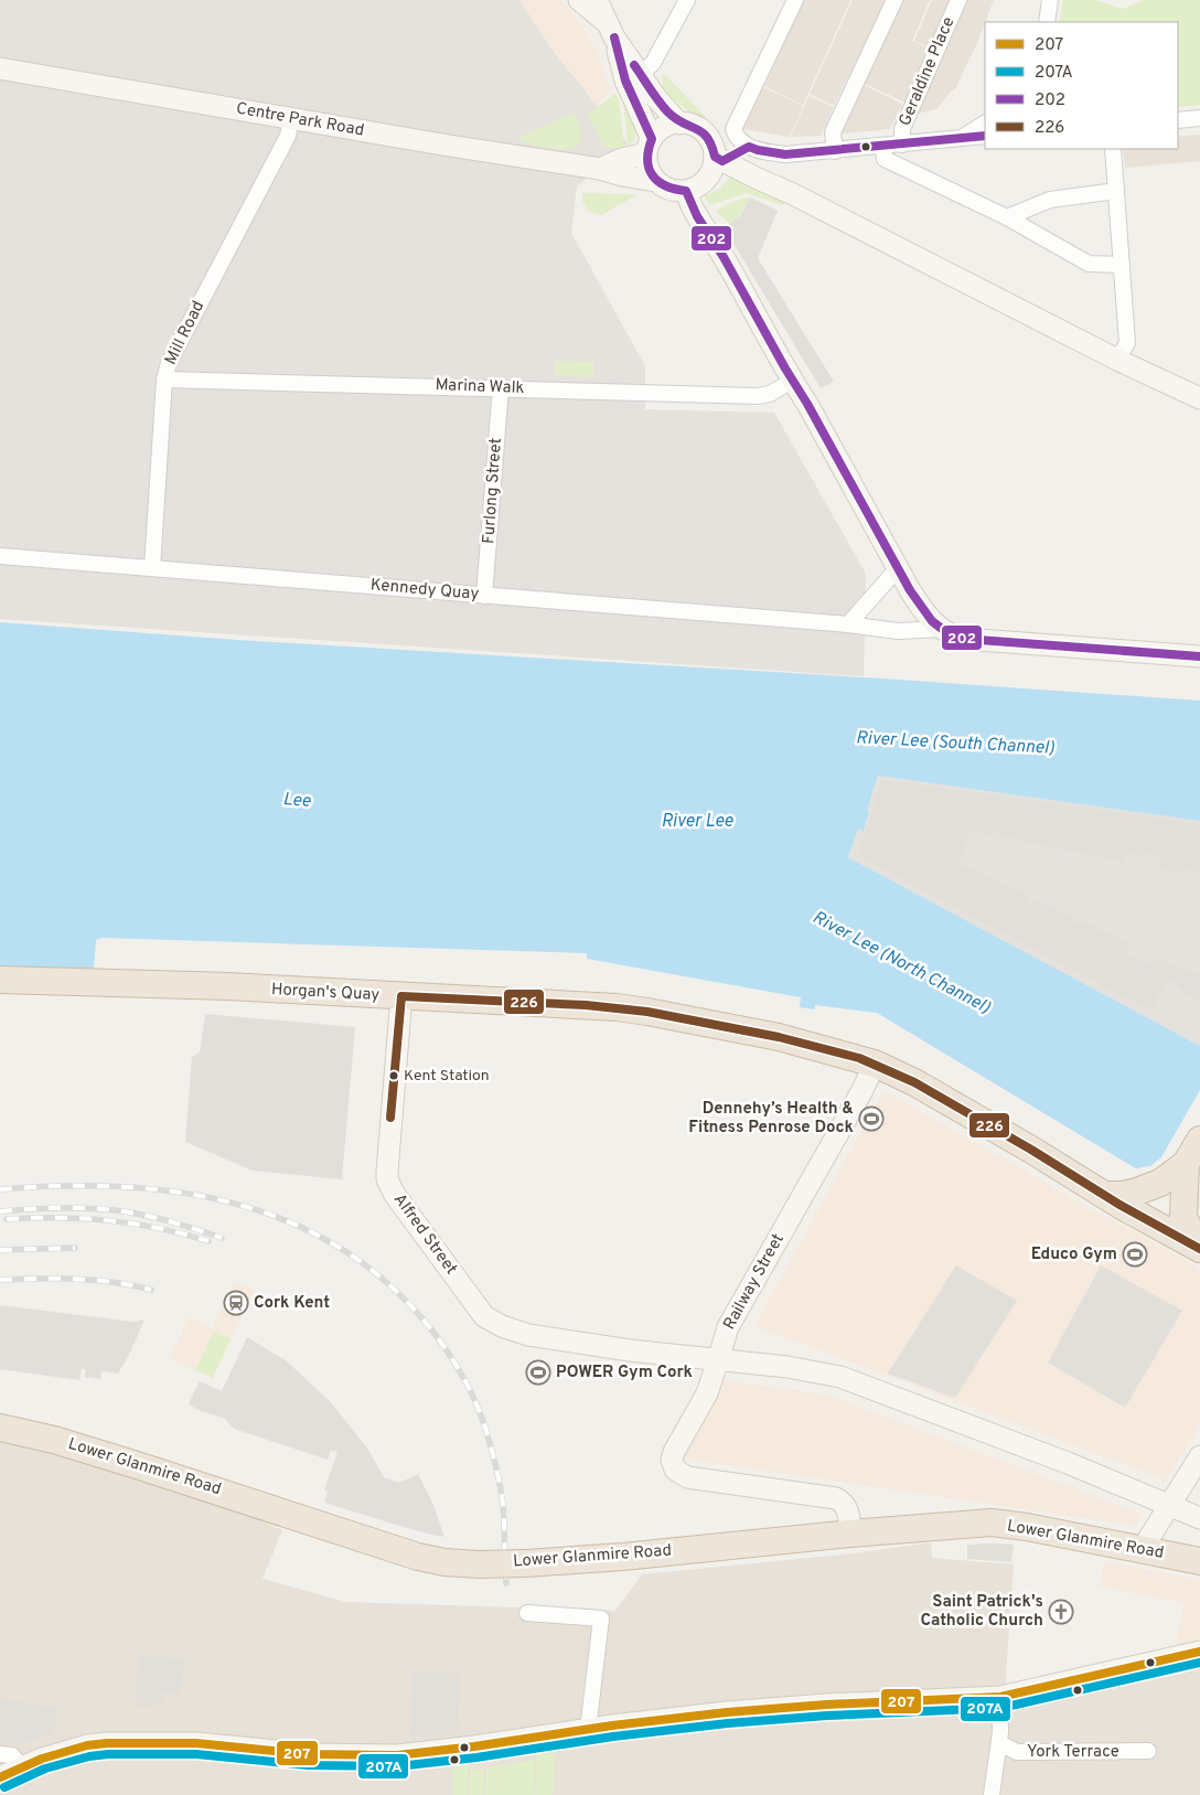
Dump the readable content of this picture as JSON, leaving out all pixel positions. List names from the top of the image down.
{
  "streets": {
    "highway": ["Horgan's Quay", "Lower Glanmire Road"],
    "street": [
      "Geraldine Place",
      "Centre Park Road",
      "Mill Road",
      "Marina Walk",
      "Furlong Street",
      "Kennedy Quay",
      "Alfred Street",
      "Railway Street",
      "York Terrace"
    ]
  },
  "crossings": [
    ["Centre Park Road", "Mill Road"],
    ["Mill Road", "Marina Walk"],
    ["Mill Road", "Kennedy Quay"],
    ["Marina Walk", "Furlong Street"],
    ["Furlong Street", "Kennedy Quay"],
    ["Horgan's Quay", "Alfred Street"],
    ["Horgan's Quay", "Railway Street"],
    ["Alfred Street", "Railway Street"],
    ["Railway Street", "Lower Glanmire Road"]
  ],
  "water": [
    "River Lee (South Channel)",
    "Lee",
    "River Lee",
    "River Lee (North Channel)"
  ],
  "places": {
    "other": ["Kent Station"],
    "sports": ["Dennehy’s Health & Fitness Penrose Dock", "Educo Gym", "POWER Gym Cork"],
    "station": ["Cork Kent"],
    "church": ["Saint Patrick's Catholic Church"]
  },
  "lines": [
    "transit line 202",
    "transit line 226",
    "transit line 207",
    "transit line 207A"
  ],
  "legend": [
    "207",
    "207A",
    "202",
    "226"
  ]
}
